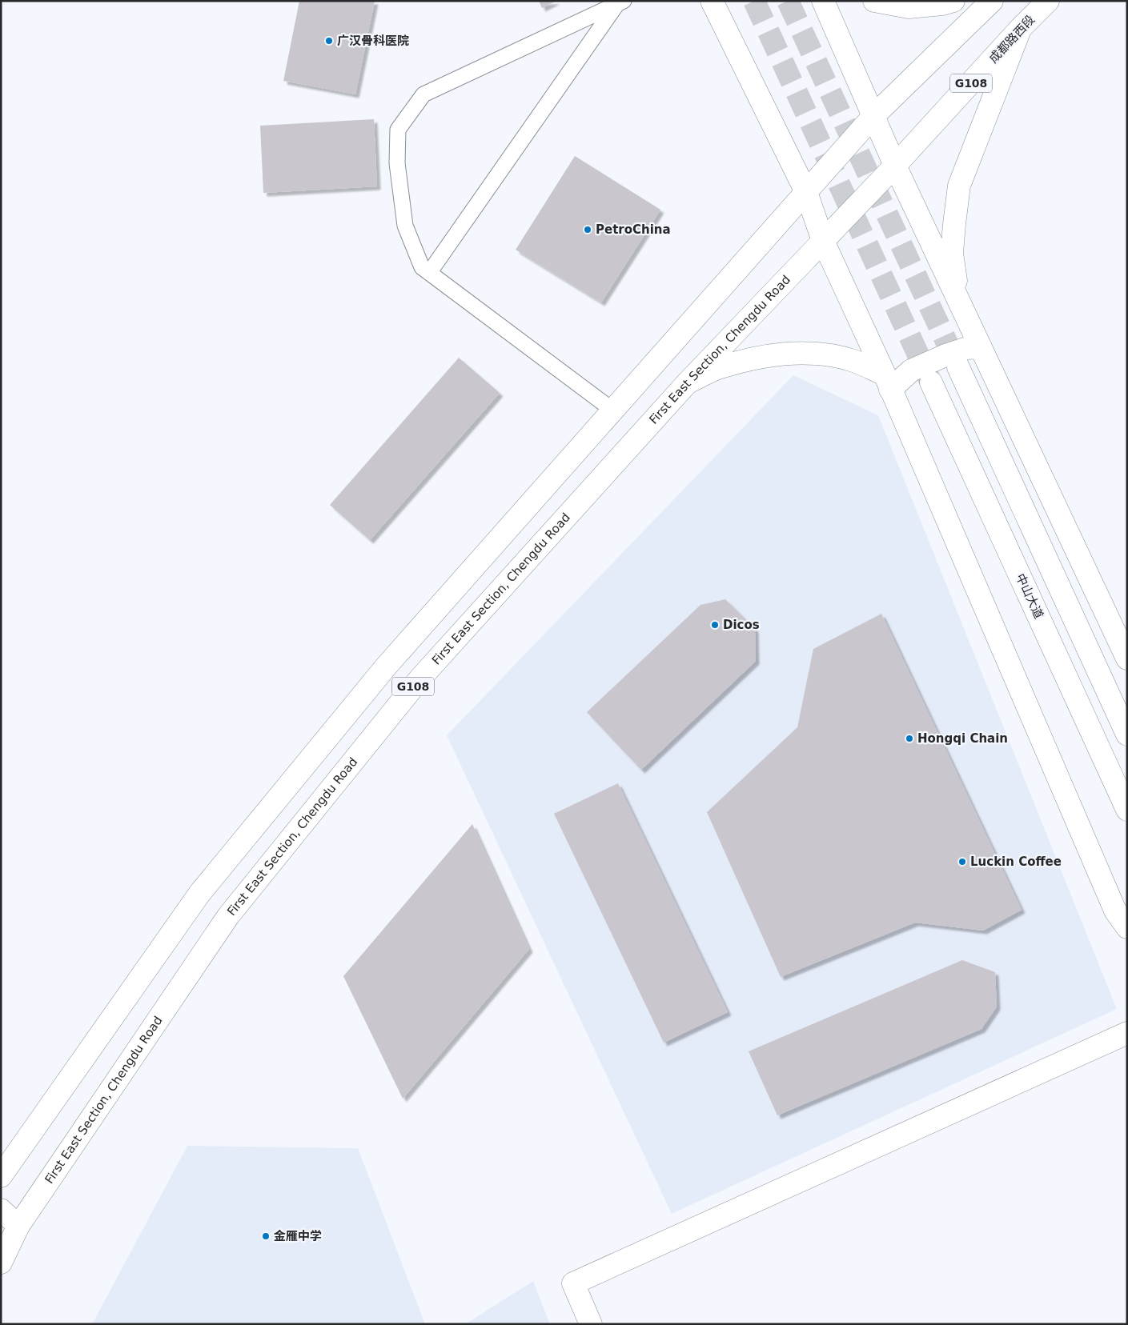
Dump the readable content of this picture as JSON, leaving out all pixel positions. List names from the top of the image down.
{
  "streets": {
    "main road": [
      "成都路西段",
      "G108",
      "First East Section, Chengdu Road",
      "中山大道"
    ]
  },
  "crossings": [
    ["成都路西段", "First East Section, Chengdu Road"]
  ],
  "places": [
    "广汉骨科医院",
    "PetroChina",
    "Dicos",
    "Hongqi Chain",
    "Luckin Coffee",
    "金雁中学"
  ]
}
